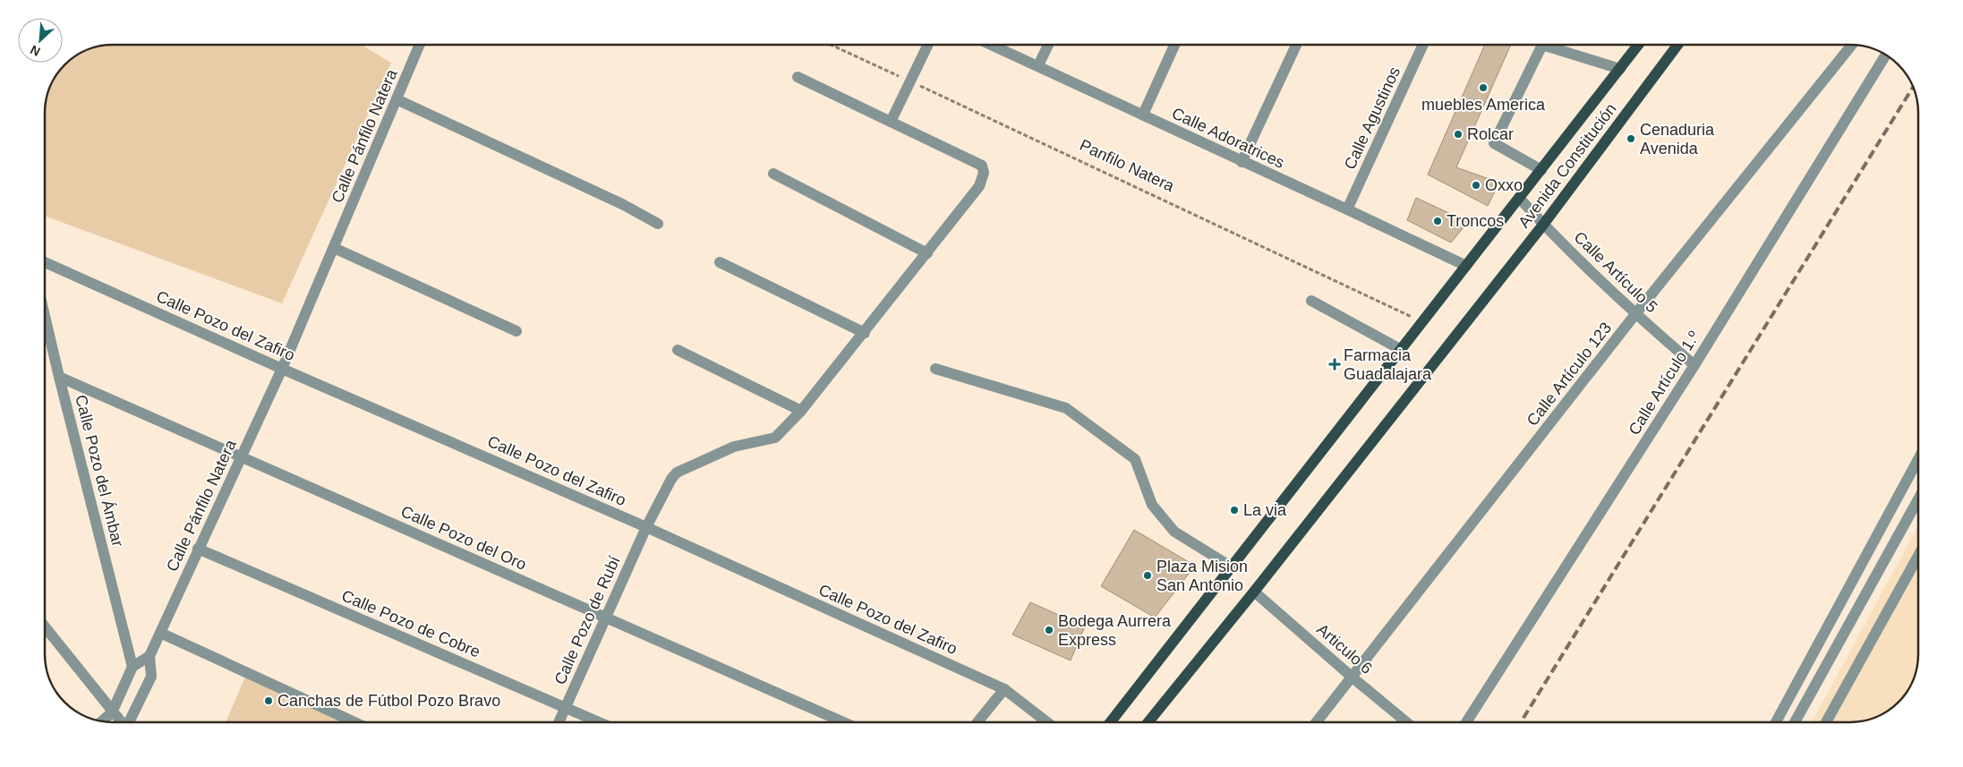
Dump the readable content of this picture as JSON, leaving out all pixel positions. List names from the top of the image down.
{
  "streets": {
    "main road": ["Avenida Constitución"],
    "street": [
      "Calle Agustinos",
      "Calle Pánfilo Natera",
      "Calle Adoratrices",
      "Calle Artículo 5",
      "Calle Pozo del Zafiro",
      "Calle Artículo 123",
      "Calle Artículo 1.º",
      "Calle Pozo del Ámbar",
      "Calle Pozo del Oro",
      "Calle Pozo de Rubí",
      "Calle Pozo de Cobre",
      "Articulo 6"
    ],
    "path": ["Panfilo Natera"]
  },
  "crossings": [
    ["Calle Agustinos", "Calle Adoratrices"],
    ["Calle Pánfilo Natera", "Calle Pozo del Zafiro"],
    ["Calle Pánfilo Natera", "Calle Pozo del Oro"],
    ["Calle Pánfilo Natera", "Calle Pozo de Cobre"],
    ["Calle Adoratrices", "Avenida Constitución"],
    ["Panfilo Natera", "Avenida Constitución"],
    ["Avenida Constitución", "Calle Artículo 5"],
    ["Avenida Constitución", "Articulo 6"],
    ["Calle Artículo 5", "Calle Artículo 123"],
    ["Calle Artículo 5", "Calle Artículo 1.º"],
    ["Calle Pozo del Zafiro", "Calle Pozo de Rubí"],
    ["Calle Artículo 123", "Articulo 6"],
    ["Calle Pozo del Ámbar", "Calle Pozo del Oro"],
    ["Calle Pozo del Oro", "Calle Pozo de Rubí"],
    ["Calle Pozo de Rubí", "Calle Pozo de Cobre"]
  ],
  "places": {
    "other": [
      "muebles America",
      "Rolcar",
      "Cenaduria Avenida",
      "Oxxo",
      "Troncos",
      "La via",
      "Plaza Mision San Antonio",
      "Bodega Aurrera Express",
      "Canchas de Fútbol Pozo Bravo"
    ],
    "health": ["Farmacia Guadalajara"]
  },
  "north": "bottom left"
}
